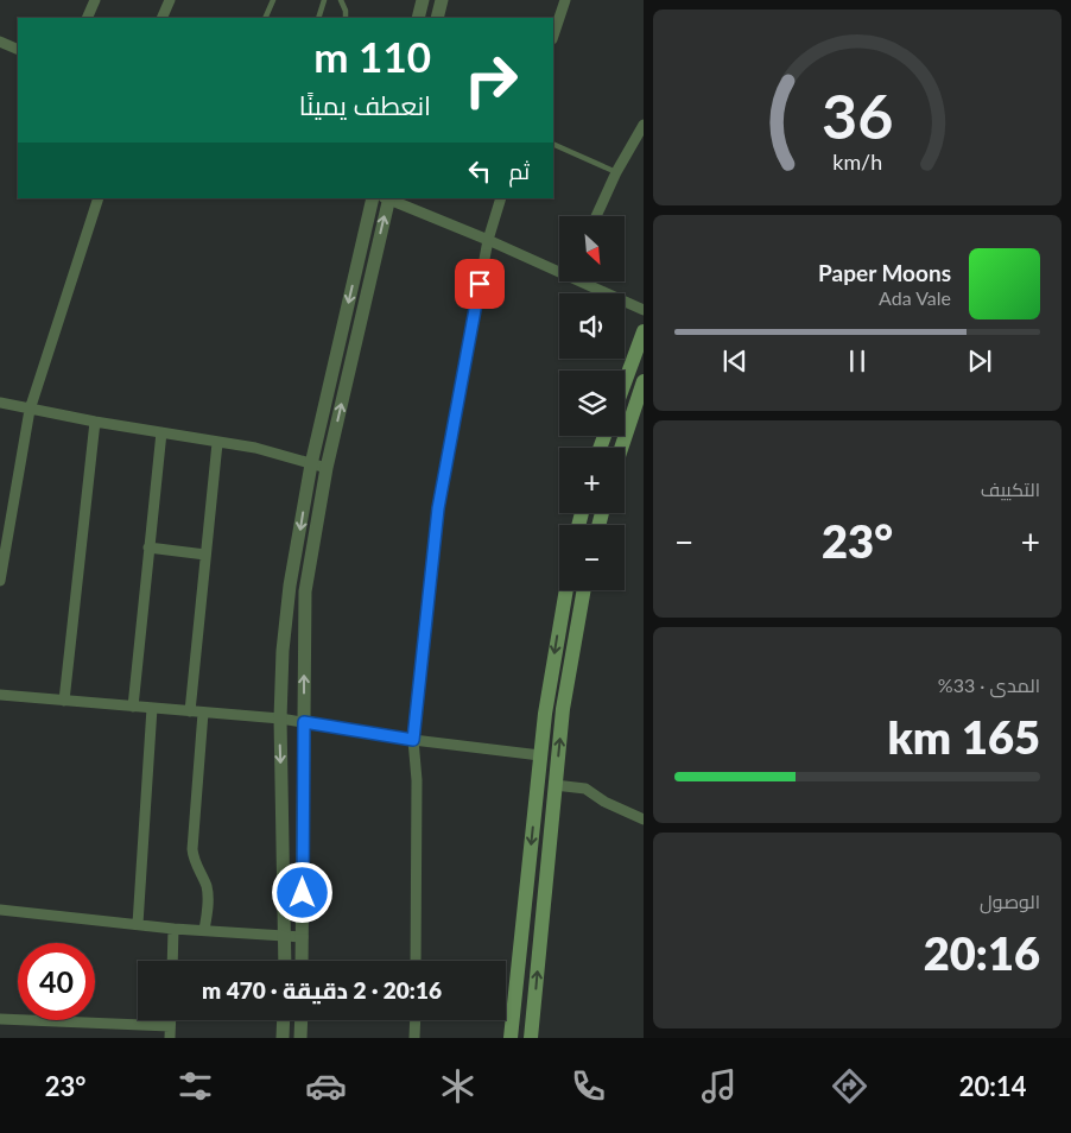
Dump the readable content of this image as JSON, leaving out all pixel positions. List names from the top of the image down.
{
  "north": "bottom right",
  "page": {
    "turn": ["110 m", "انعطف يمينًا"],
    "then": "ثم",
    "map_buttons": ["+", "−"],
    "song": ["Paper Moons", "Ada Vale"],
    "tile": [
      "التكييف",
      ["المدى · 33%", "165 km"],
      ["الوصول", "20:16"]
    ],
    "heat": ["−", "23°", "+"],
    "limit": "40",
    "trip": "20:16 · 2 دقيقة · 470 m",
    "tabs": ["20:14", "23°"],
    "gauge": ["36", "km/h"]
  }
}
